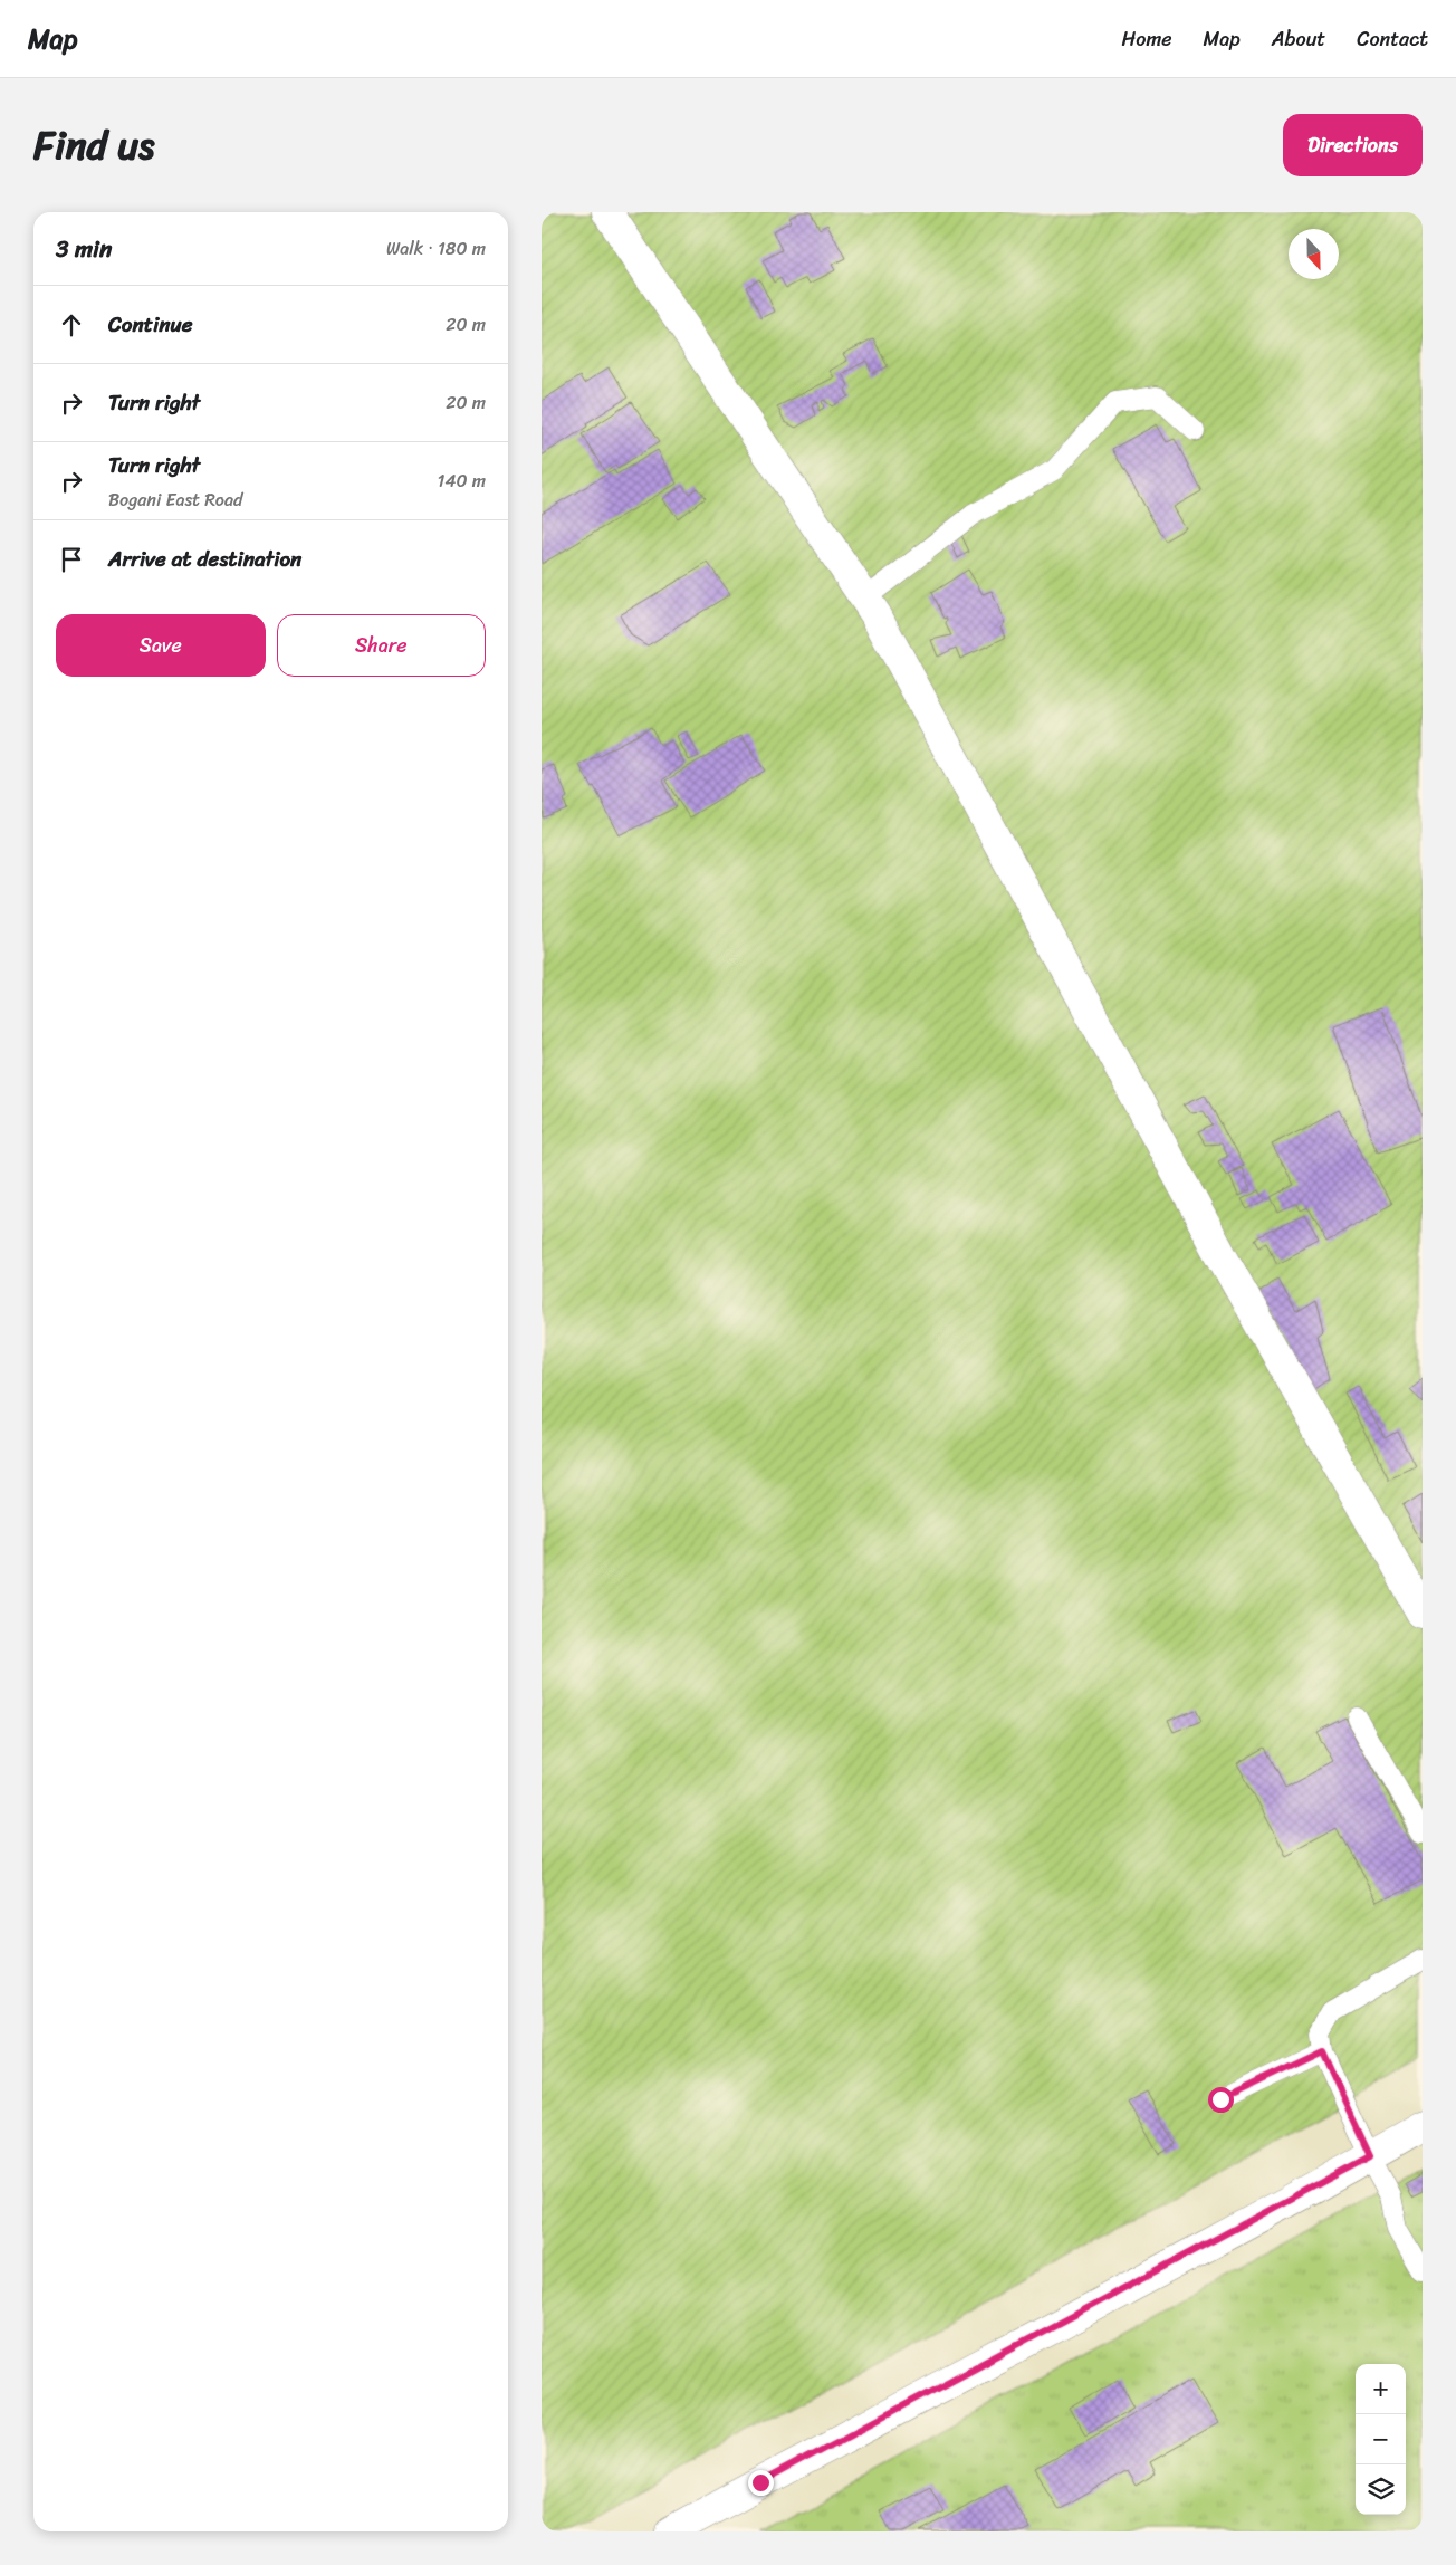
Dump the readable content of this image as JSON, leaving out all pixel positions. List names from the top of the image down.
{
  "north": "bottom",
  "page": {
    "header": "Map",
    "nav": [
      "Home",
      "Map",
      "About",
      "Contact"
    ],
    "title": "Find us",
    "buttons": [
      "Directions",
      ["Save", "Share"]
    ],
    "heading": ["3 min", "Walk · 180 m"],
    "list": [
      ["Continue", "20 m"],
      ["Turn right", "20 m"],
      ["Turn right", "Bogani East Road", "140 m"],
      "Arrive at destination"
    ],
    "map_buttons": ["+", "−"]
  }
}
